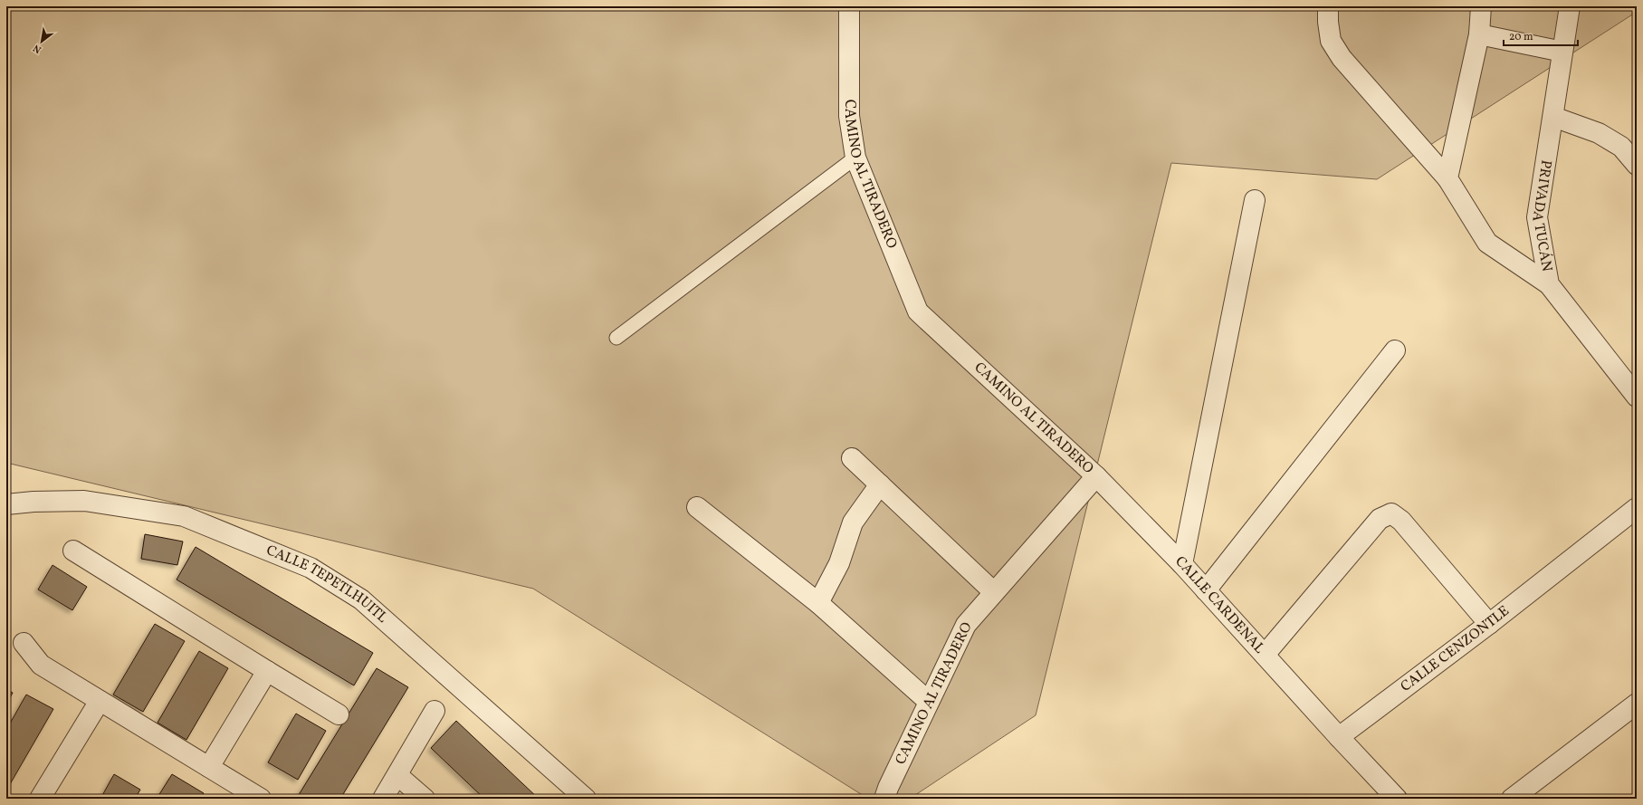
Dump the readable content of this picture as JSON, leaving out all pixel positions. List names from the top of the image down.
{
  "streets": {
    "street": [
      "CAMINO AL TIRADERO",
      "PRIVADA TUCÁN",
      "CALLE TEPETLHUITL",
      "CALLE CARDENAL",
      "CALLE CENZONTLE"
    ]
  },
  "crossings": [
    ["CAMINO AL TIRADERO", "CALLE CARDENAL"],
    ["CALLE CARDENAL", "CALLE CENZONTLE"]
  ],
  "scale_bar": "20 m",
  "north": "bottom left"
}
